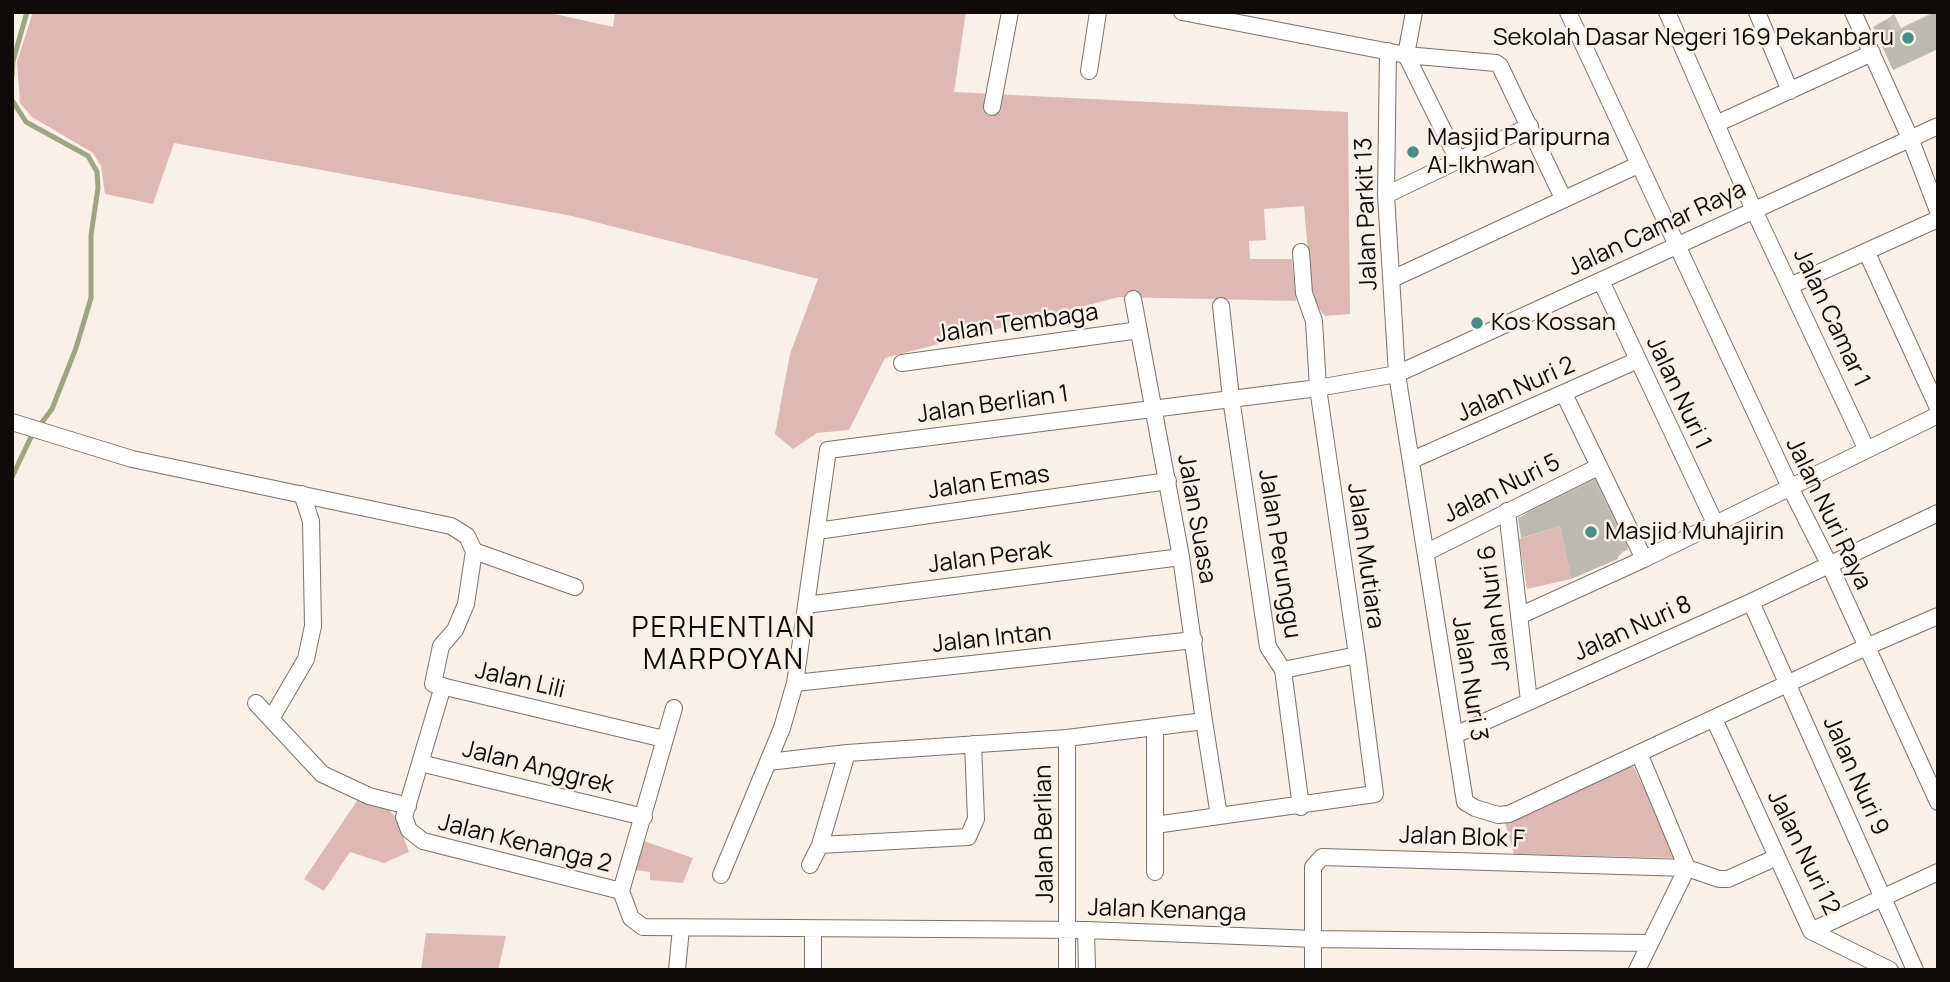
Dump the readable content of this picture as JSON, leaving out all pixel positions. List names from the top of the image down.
{
  "streets": {
    "street": [
      "Jalan Parkit 13",
      "Jalan Camar Raya",
      "Jalan Camar 1",
      "Jalan Tembaga",
      "Jalan Nuri 2",
      "Jalan Nuri 1",
      "Jalan Berlian 1",
      "Jalan Emas",
      "Jalan Nuri 5",
      "Jalan Nuri Raya",
      "Jalan Suasa",
      "Jalan Perunggu",
      "Jalan Mutiara",
      "Jalan Perak",
      "Jalan Nuri 6",
      "Jalan Nuri 8",
      "Jalan Intan",
      "Jalan Nuri 3",
      "Jalan Lili",
      "Jalan Anggrek",
      "Jalan Nuri 9",
      "Jalan Berlian",
      "Jalan Blok F",
      "Jalan Kenanga 2",
      "Jalan Nuri 12",
      "Jalan Kenanga"
    ]
  },
  "crossings": [
    ["Jalan Parkit 13", "Jalan Camar Raya"],
    ["Jalan Parkit 13", "Jalan Berlian 1"],
    ["Jalan Parkit 13", "Jalan Nuri 3"],
    ["Jalan Camar Raya", "Jalan Camar 1"],
    ["Jalan Camar Raya", "Jalan Nuri 1"],
    ["Jalan Camar Raya", "Jalan Berlian 1"],
    ["Jalan Camar Raya", "Jalan Nuri Raya"],
    ["Jalan Camar Raya", "Jalan Nuri 3"],
    ["Jalan Tembaga", "Jalan Berlian 1"],
    ["Jalan Tembaga", "Jalan Suasa"],
    ["Jalan Nuri 2", "Jalan Nuri 1"],
    ["Jalan Nuri 2", "Jalan Nuri 3"],
    ["Jalan Berlian 1", "Jalan Emas"],
    ["Jalan Berlian 1", "Jalan Suasa"],
    ["Jalan Berlian 1", "Jalan Perunggu"],
    ["Jalan Berlian 1", "Jalan Mutiara"],
    ["Jalan Berlian 1", "Jalan Perak"],
    ["Jalan Berlian 1", "Jalan Intan"],
    ["Jalan Berlian 1", "Jalan Nuri 3"],
    ["Jalan Emas", "Jalan Suasa"],
    ["Jalan Nuri 5", "Jalan Nuri 6"],
    ["Jalan Nuri 5", "Jalan Nuri 3"],
    ["Jalan Nuri Raya", "Jalan Nuri 8"],
    ["Jalan Suasa", "Jalan Perak"],
    ["Jalan Suasa", "Jalan Intan"],
    ["Jalan Perunggu", "Jalan Mutiara"],
    ["Jalan Nuri 6", "Jalan Nuri 8"],
    ["Jalan Nuri 8", "Jalan Nuri 3"],
    ["Jalan Nuri 8", "Jalan Nuri 9"],
    ["Jalan Lili", "Jalan Anggrek"],
    ["Jalan Lili", "Jalan Kenanga 2"],
    ["Jalan Anggrek", "Jalan Kenanga 2"],
    ["Jalan Berlian", "Jalan Kenanga"],
    ["Jalan Blok F", "Jalan Kenanga"],
    ["Jalan Kenanga 2", "Jalan Kenanga"]
  ],
  "districts": ["PERHENTIAN MARPOYAN"],
  "places": [
    "Sekolah Dasar Negeri 169 Pekanbaru",
    "Masjid Paripurna Al-Ikhwan",
    "Kos Kossan",
    "Masjid Muhajirin"
  ]
}
